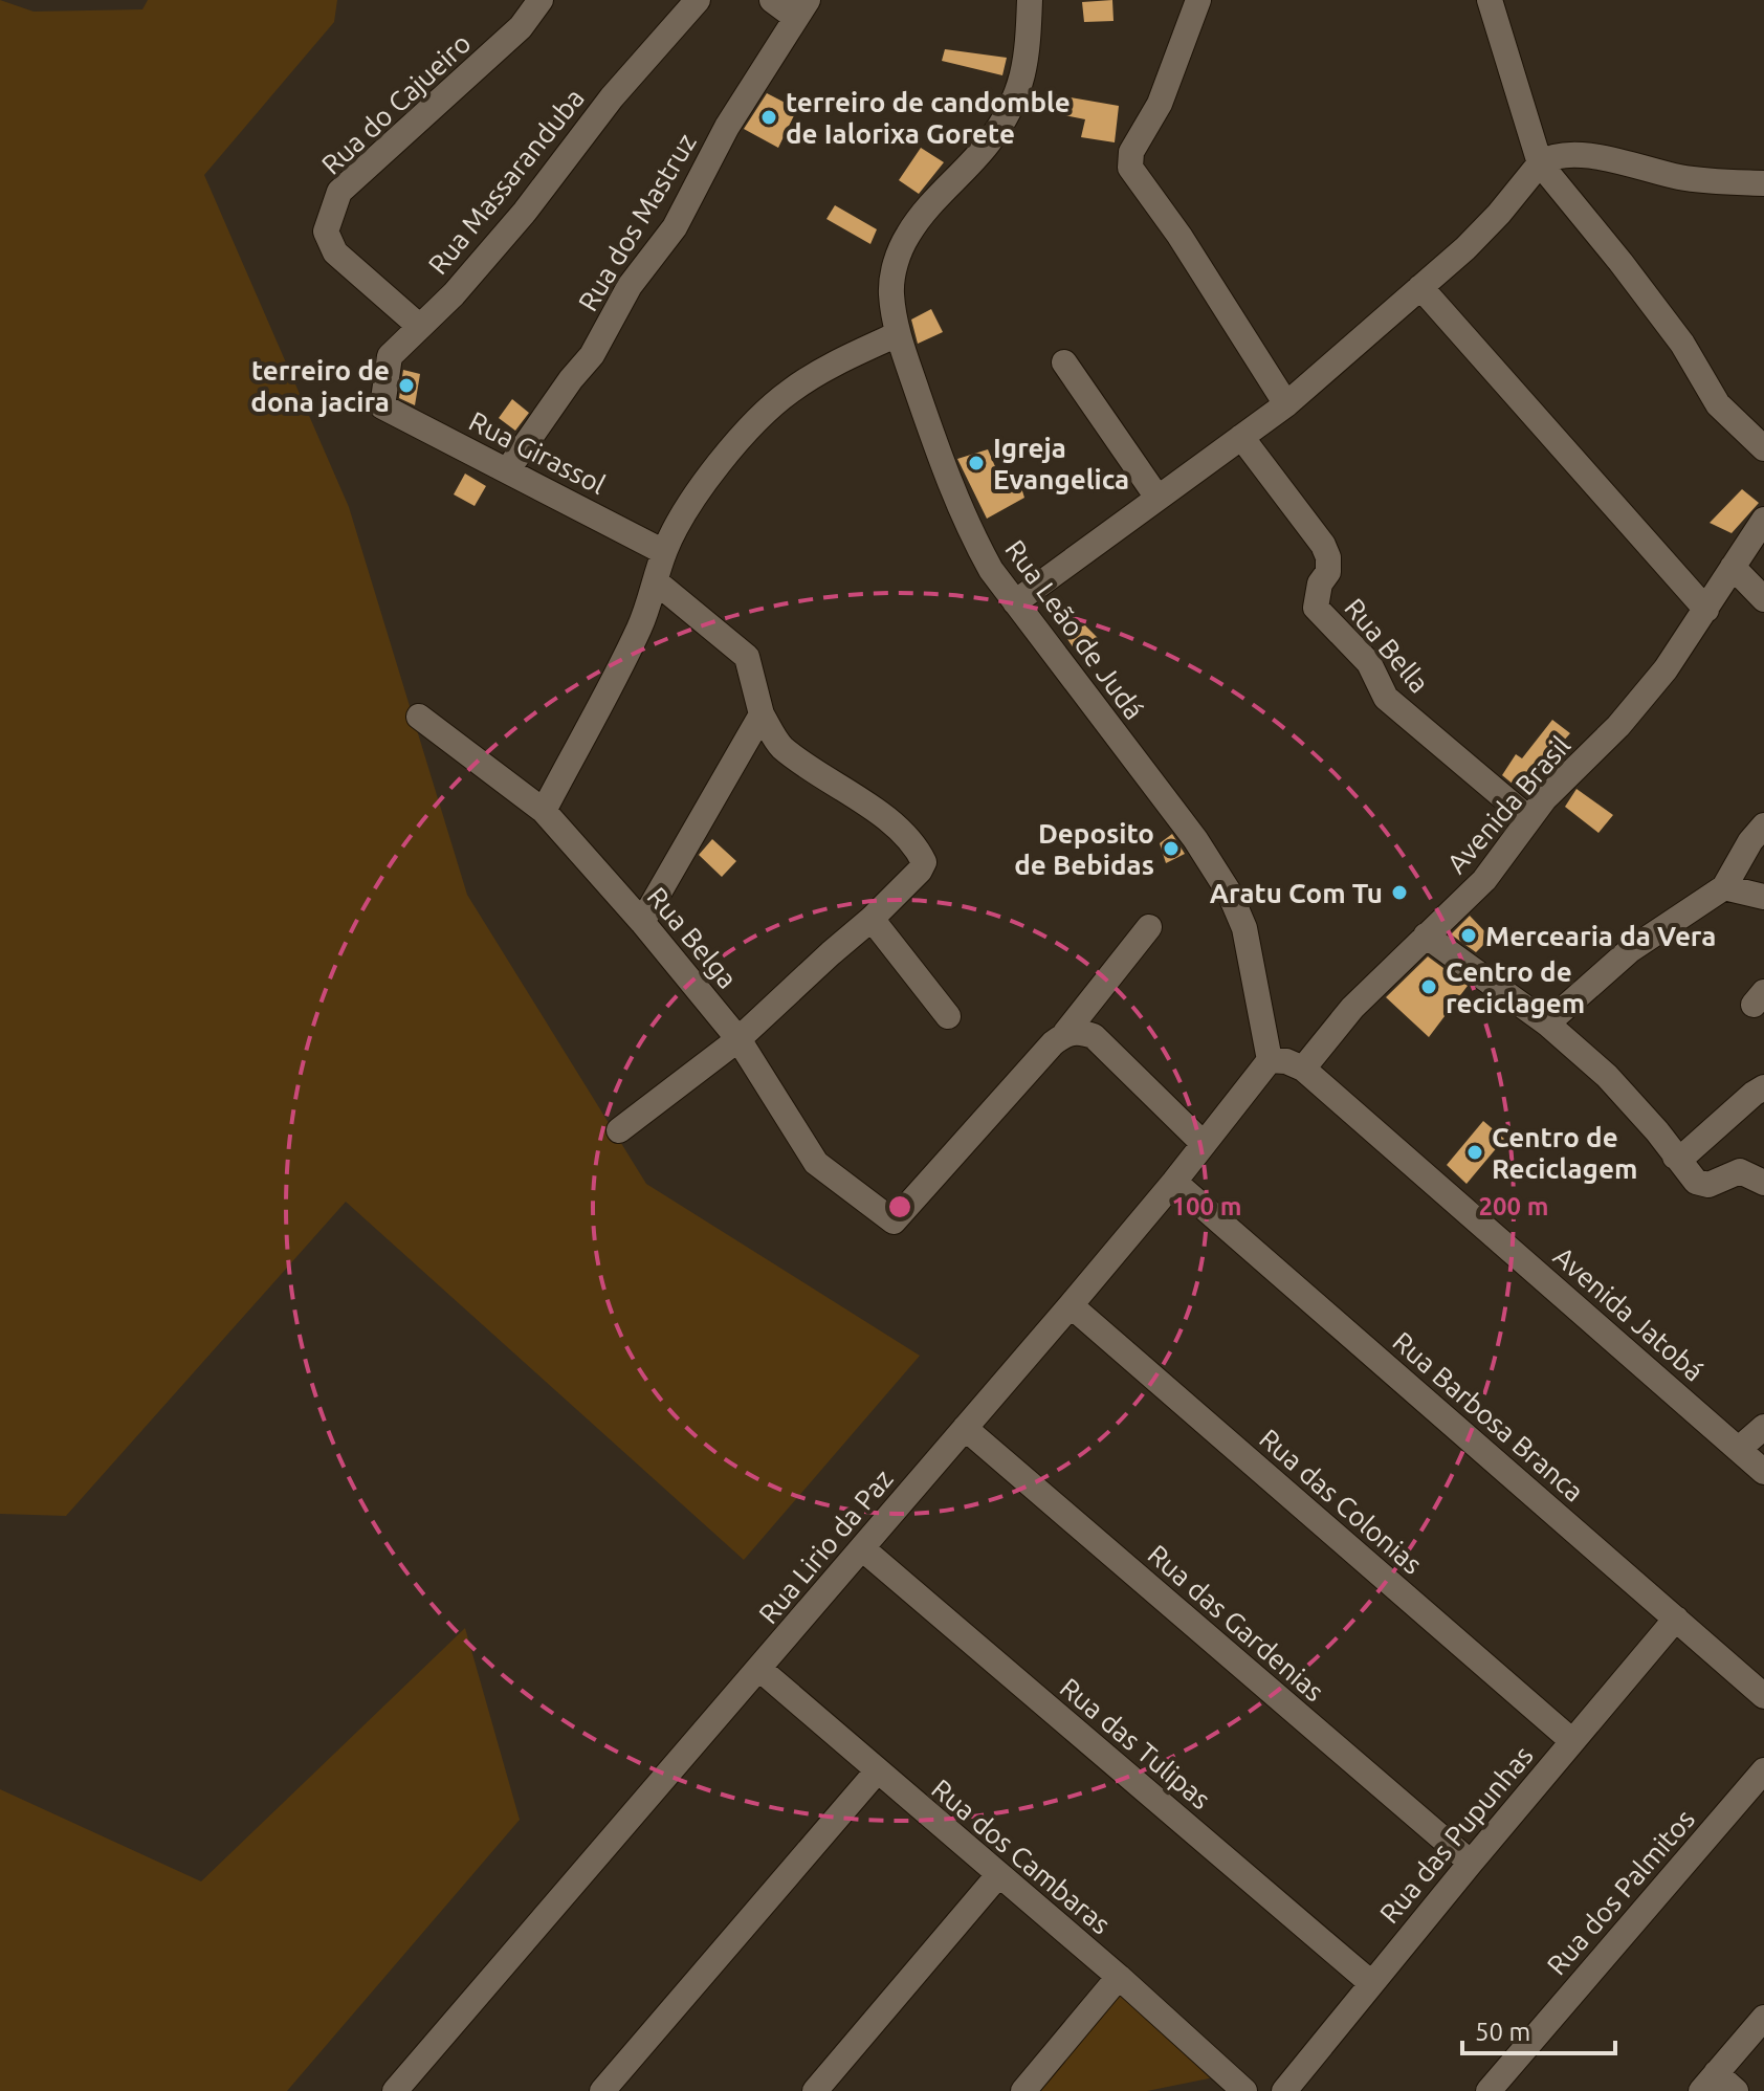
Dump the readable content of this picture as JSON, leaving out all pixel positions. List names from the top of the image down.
{
  "streets": {
    "street": [
      "Rua do Cajueiro",
      "Rua Massaranduba",
      "Rua dos Mastruz",
      "Rua Girassol",
      "Rua Leão de Judá",
      "Rua Bella",
      "Avenida Brasil",
      "Rua Belga",
      "Avenida Jatobá",
      "Rua Barbosa Branca",
      "Rua das Colonias",
      "Rua Lirio da Paz",
      "Rua das Gardenias",
      "Rua das Tulipas",
      "Rua das Pupunhas",
      "Rua dos Cambaras",
      "Rua dos Palmitos"
    ]
  },
  "crossings": [
    ["Rua do Cajueiro", "Rua Massaranduba"],
    ["Rua Massaranduba", "Rua Girassol"],
    ["Rua dos Mastruz", "Rua Girassol"],
    ["Rua Leão de Judá", "Rua Lirio da Paz"],
    ["Rua Bella", "Avenida Brasil"],
    ["Avenida Brasil", "Avenida Jatobá"],
    ["Rua Barbosa Branca", "Rua Lirio da Paz"],
    ["Rua Barbosa Branca", "Rua das Pupunhas"],
    ["Rua das Colonias", "Rua Lirio da Paz"],
    ["Rua das Colonias", "Rua das Pupunhas"],
    ["Rua Lirio da Paz", "Rua das Gardenias"],
    ["Rua Lirio da Paz", "Rua das Tulipas"],
    ["Rua Lirio da Paz", "Rua dos Cambaras"],
    ["Rua das Gardenias", "Rua das Pupunhas"],
    ["Rua das Tulipas", "Rua das Pupunhas"]
  ],
  "places": [
    "terreiro de candomble de Ialorixa Gorete",
    "terreiro de dona jacira",
    "Igreja Evangelica",
    "Deposito de Bebidas",
    "Aratu Com Tu",
    "Mercearia da Vera",
    "Centro de reciclagem",
    "Centro de Reciclagem"
  ],
  "scale_bar": "50 m",
  "rings": ["100 m", "200 m"]
}
